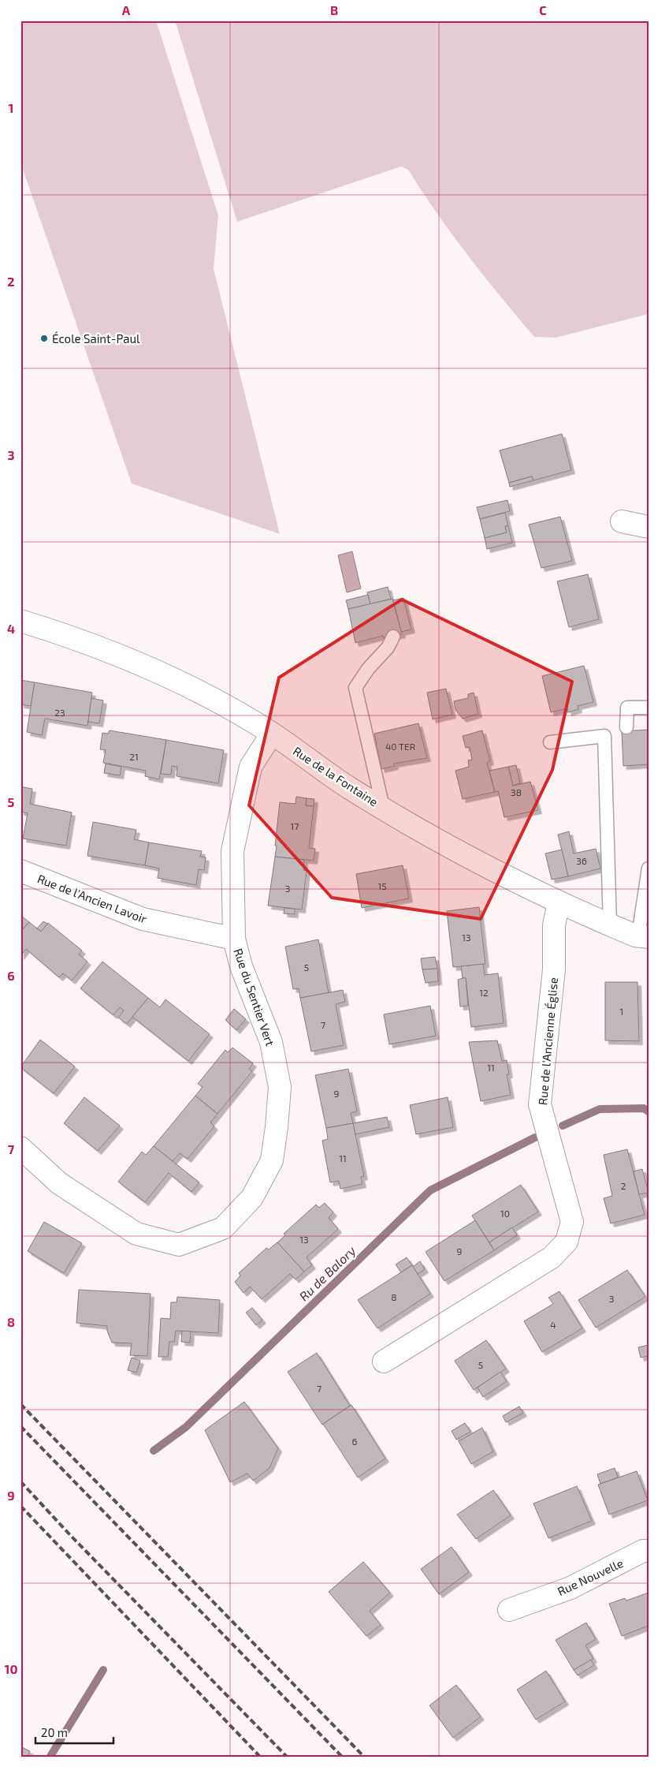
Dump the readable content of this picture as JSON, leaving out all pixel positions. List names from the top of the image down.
{
  "streets": {
    "street": [
      "Rue de la Fontaine",
      "Rue de l'Ancien Lavoir",
      "Rue du Sentier Vert",
      "Rue de l'Ancienne Église",
      "Rue Nouvelle"
    ]
  },
  "crossings": [
    ["Rue de la Fontaine", "Rue du Sentier Vert"],
    ["Rue de la Fontaine", "Rue de l'Ancienne Église"],
    ["Rue de l'Ancien Lavoir", "Rue du Sentier Vert"]
  ],
  "water": ["Ru de Balory"],
  "places": ["École Saint-Paul"],
  "house_numbers": [
    "23",
    "40 TER",
    "21",
    "38",
    "17",
    "36",
    "15",
    "3",
    "13",
    "5",
    "12",
    "1",
    "7",
    "11",
    "9",
    "11",
    "2",
    "10",
    "13",
    "9",
    "8",
    "3",
    "4",
    "5",
    "7",
    "6"
  ],
  "scale_bar": "20 m",
  "grid": {
    "columns": ["A", "B", "C"],
    "rows": [
      "1",
      "2",
      "3",
      "4",
      "5",
      "6",
      "7",
      "8",
      "9",
      "10"
    ]
  }
}
